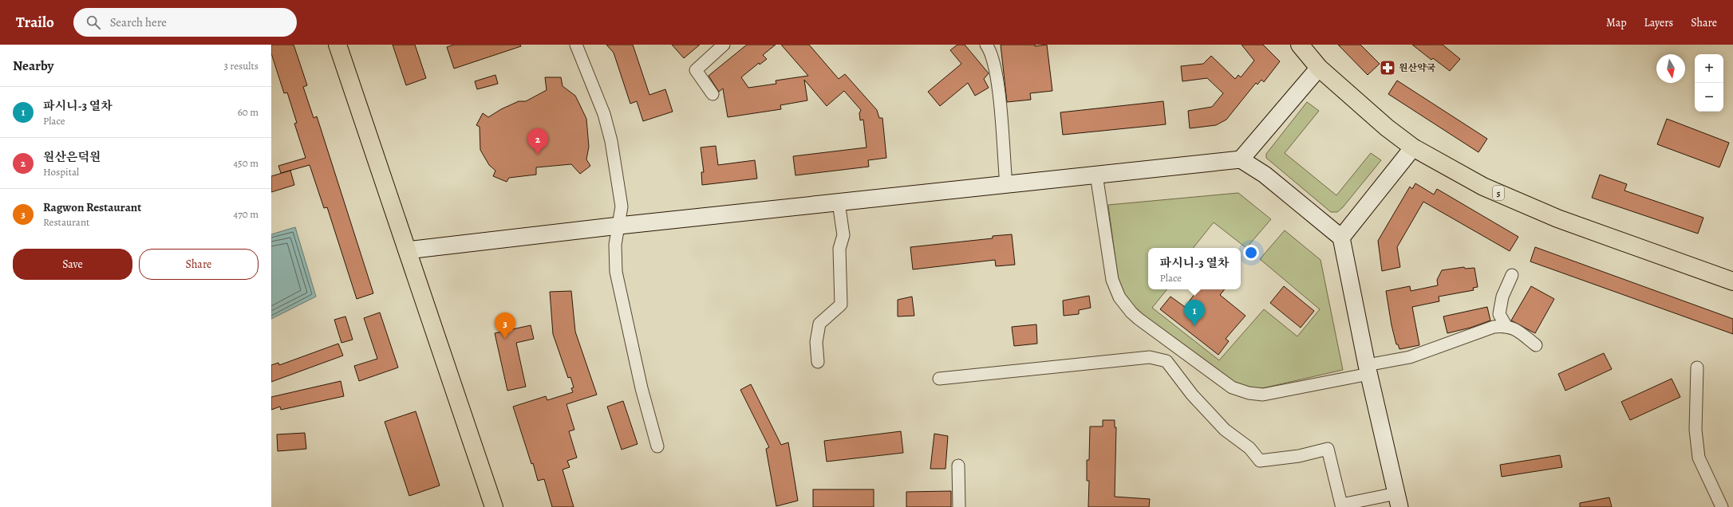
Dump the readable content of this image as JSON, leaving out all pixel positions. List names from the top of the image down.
{
  "streets": {
    "main road": ["5"]
  },
  "places": {
    "pharmacy": ["원산약국"]
  },
  "north": "bottom",
  "page": {
    "header": "Trailo",
    "search": "Search here",
    "nav": ["Map", "Layers", "Share"],
    "heading": ["Nearby", "3 results"],
    "map_buttons": ["+", "−"],
    "list": [
      {
        "mark": "1",
        "name": "파시니-3 열차",
        "note": "Place",
        "value": "60 m"
      },
      {
        "mark": "2",
        "name": "원산은덕원",
        "note": "Hospital",
        "value": "450 m"
      },
      {
        "mark": "3",
        "name": "Ragwon Restaurant",
        "note": "Restaurant",
        "value": "470 m"
      }
    ],
    "pins": ["2", "1", "3"],
    "buttons": ["Save", "Share"],
    "popup": ["파시니-3 열차", "Place"]
  }
}
